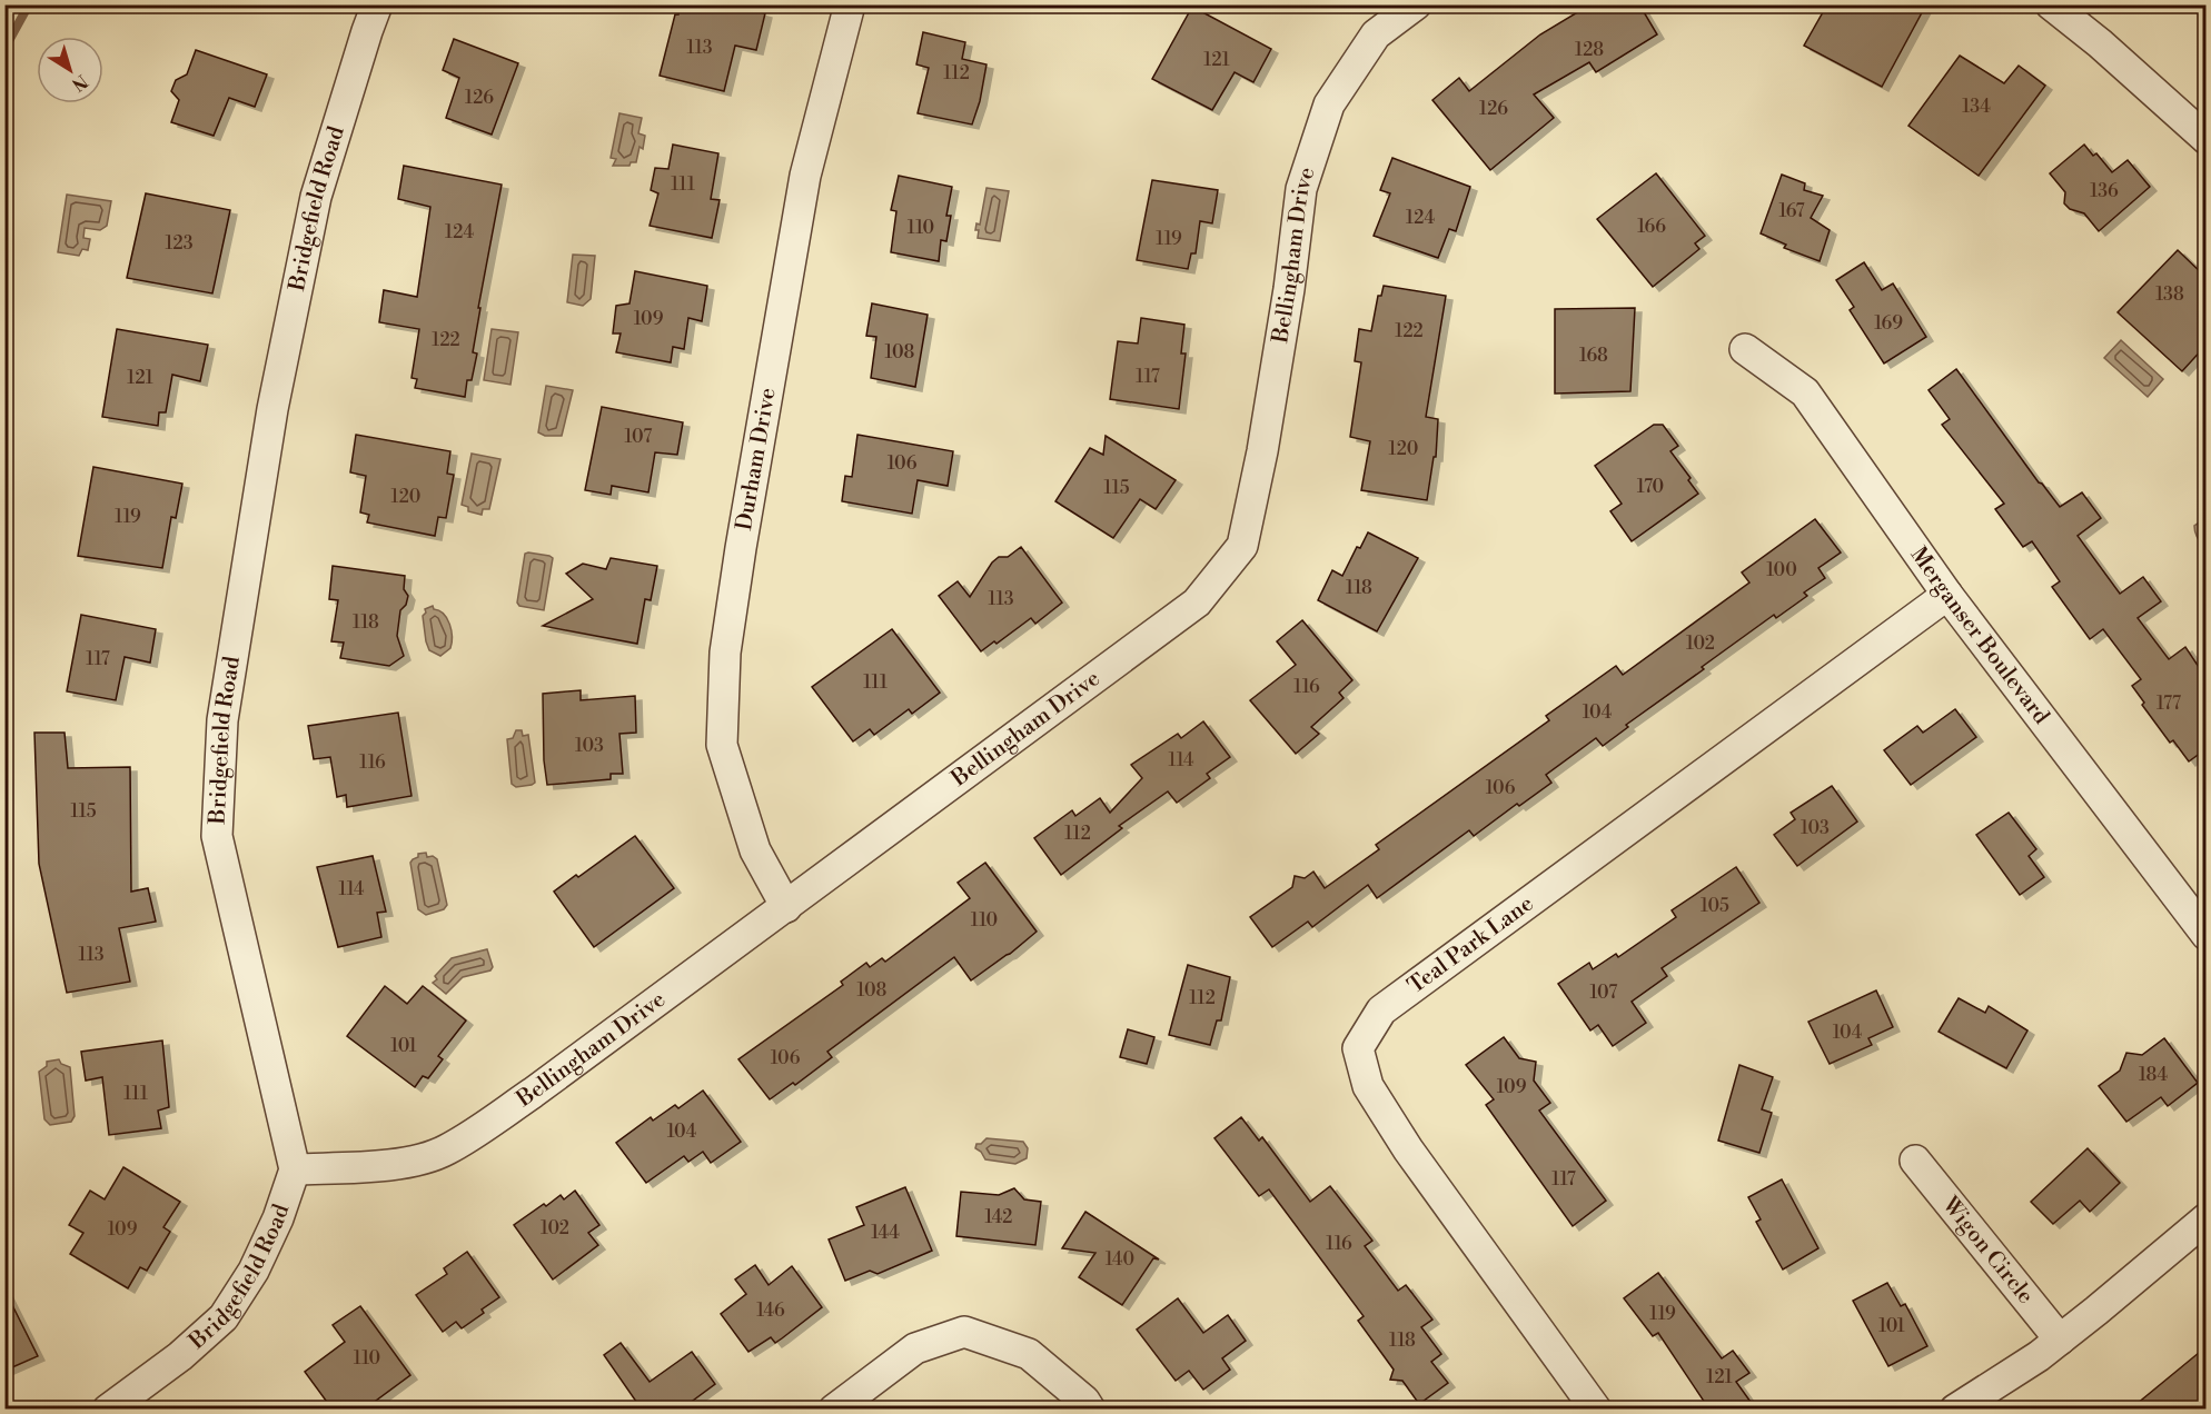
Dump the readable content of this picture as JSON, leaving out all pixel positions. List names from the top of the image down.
{
  "streets": {
    "street": [
      "Bridgefield Road",
      "Bellingham Drive",
      "Durham Drive",
      "Merganser Boulevard",
      "Teal Park Lane",
      "Wigon Circle"
    ]
  },
  "crossings": [
    ["Bridgefield Road", "Bellingham Drive"],
    ["Bellingham Drive", "Durham Drive"],
    ["Merganser Boulevard", "Teal Park Lane"]
  ],
  "house_numbers": [
    "113",
    "128",
    "121",
    "112",
    "126",
    "134",
    "126",
    "111",
    "136",
    "167",
    "124",
    "166",
    "110",
    "124",
    "119",
    "123",
    "138",
    "109",
    "169",
    "122",
    "122",
    "108",
    "168",
    "117",
    "121",
    "107",
    "120",
    "106",
    "170",
    "115",
    "120",
    "119",
    "100",
    "118",
    "113",
    "118",
    "102",
    "117",
    "111",
    "116",
    "177",
    "104",
    "103",
    "114",
    "116",
    "106",
    "115",
    "103",
    "112",
    "114",
    "105",
    "110",
    "113",
    "108",
    "107",
    "112",
    "104",
    "101",
    "106",
    "184",
    "109",
    "111",
    "104",
    "117",
    "142",
    "102",
    "109",
    "144",
    "116",
    "140",
    "146",
    "119",
    "101",
    "118",
    "110",
    "121"
  ],
  "north": "bottom right"
}
